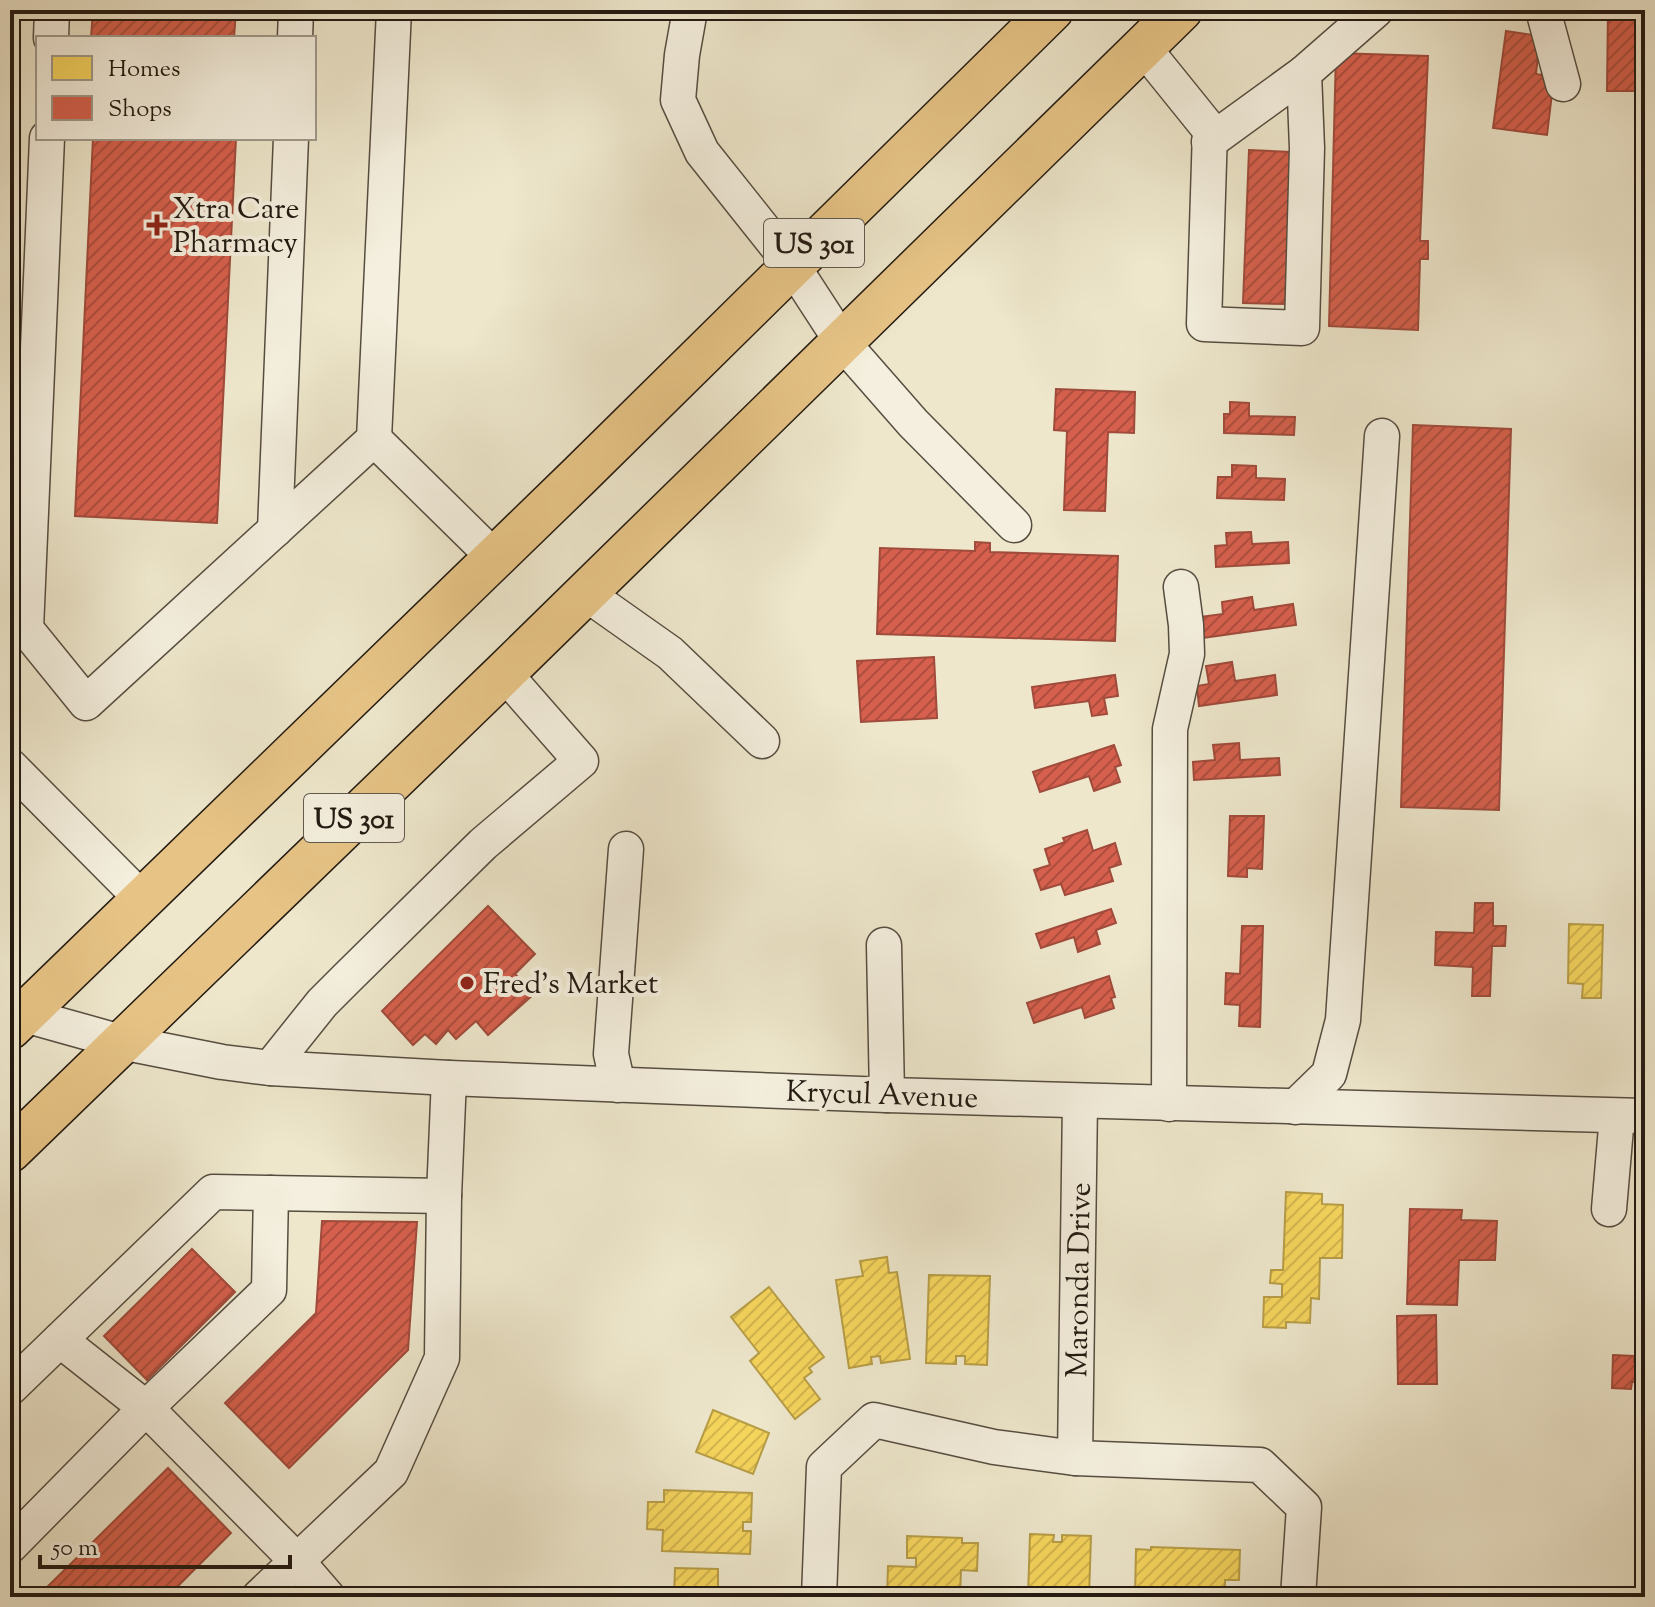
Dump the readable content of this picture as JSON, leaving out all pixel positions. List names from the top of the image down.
{
  "streets": {
    "main road": ["US 301"],
    "street": ["Krycul Avenue", "Maronda Drive"]
  },
  "crossings": [
    ["US 301", "Krycul Avenue"],
    ["Krycul Avenue", "Maronda Drive"]
  ],
  "places": {
    "health": ["Xtra Care Pharmacy"],
    "other": ["Fred's Market"]
  },
  "legend": ["Homes", "Shops"],
  "scale_bar": "50 m"
}
